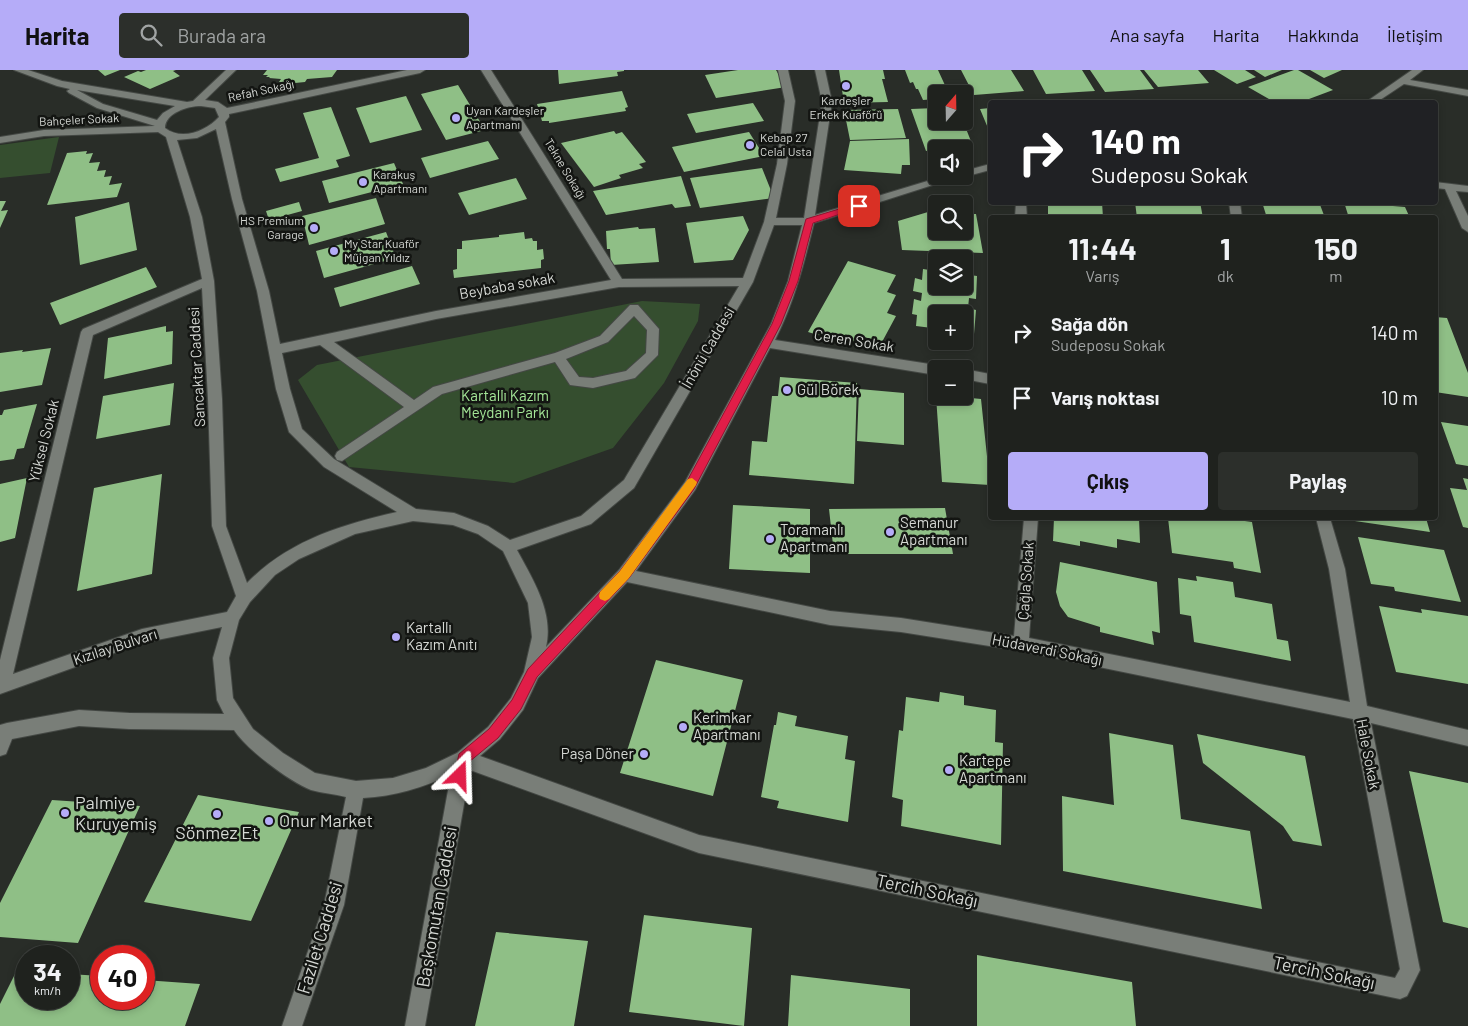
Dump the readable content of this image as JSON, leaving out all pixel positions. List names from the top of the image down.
{
  "streets": {
    "street": [
      "Refah Sokağı",
      "Bahçeler Sokak",
      "Tekne Sokağı",
      "Beybaba sokak",
      "Ceren Sokak",
      "İnönü Caddesi",
      "Sancaktar Caddesi",
      "Yüksel Sokak",
      "Çağla Sokak",
      "Kızılay Bulvarı",
      "Hüdaverdi Sokağı",
      "Hale Sokak",
      "Tercih Sokağı",
      "Başkomutan Caddesi",
      "Fazilet Caddesi"
    ]
  },
  "crossings": [
    ["Refah Sokağı", "Bahçeler Sokak"],
    ["Refah Sokağı", "Sancaktar Caddesi"],
    ["Bahçeler Sokak", "Sancaktar Caddesi"],
    ["Tekne Sokağı", "Beybaba sokak"],
    ["Beybaba sokak", "İnönü Caddesi"],
    ["Sancaktar Caddesi", "Yüksel Sokak"],
    ["Yüksel Sokak", "Kızılay Bulvarı"],
    ["Çağla Sokak", "Hüdaverdi Sokağı"],
    ["Hüdaverdi Sokağı", "Hale Sokak"],
    ["Hale Sokak", "Tercih Sokağı"],
    ["Tercih Sokağı", "Başkomutan Caddesi"]
  ],
  "parks": ["Kartallı Kazım Meydanı Parkı"],
  "places": [
    "Kardeşler Erkek Kuaförü",
    "Uyan Kardeşler Apartmanı",
    "Kebap 27 Celal Usta",
    "Karakuş Apartmanı",
    "HS Premium Garage",
    "My Star Kuaför Müjgan Yıldız",
    "Gül Börek",
    "Semanur Apartmanı",
    "Toramanlı Apartmanı",
    "Kartallı Kazım Anıtı",
    "Kerimkar Apartmanı",
    "Paşa Döner",
    "Kartepe Apartmanı",
    "Palmiye Kuruyemiş",
    "Sönmez Et",
    "Onur Market"
  ],
  "north": "top",
  "page": {
    "header": "Harita",
    "search": "Burada ara",
    "nav": [
      "Ana sayfa",
      "Harita",
      "Hakkında",
      "İletişim"
    ],
    "map_buttons": ["+", "−"],
    "turn": ["140 m", "Sudeposu Sokak"],
    "eta": [
      "11:44",
      "Varış",
      "1",
      "dk",
      "150",
      "m"
    ],
    "list": [
      {
        "name": "Sağa dön",
        "note": "Sudeposu Sokak",
        "value": "140 m"
      },
      {
        "name": "Varış noktası",
        "value": "10 m"
      }
    ],
    "buttons": ["Çıkış", "Paylaş"],
    "speed": "34 km/h",
    "limit": "40"
  }
}
